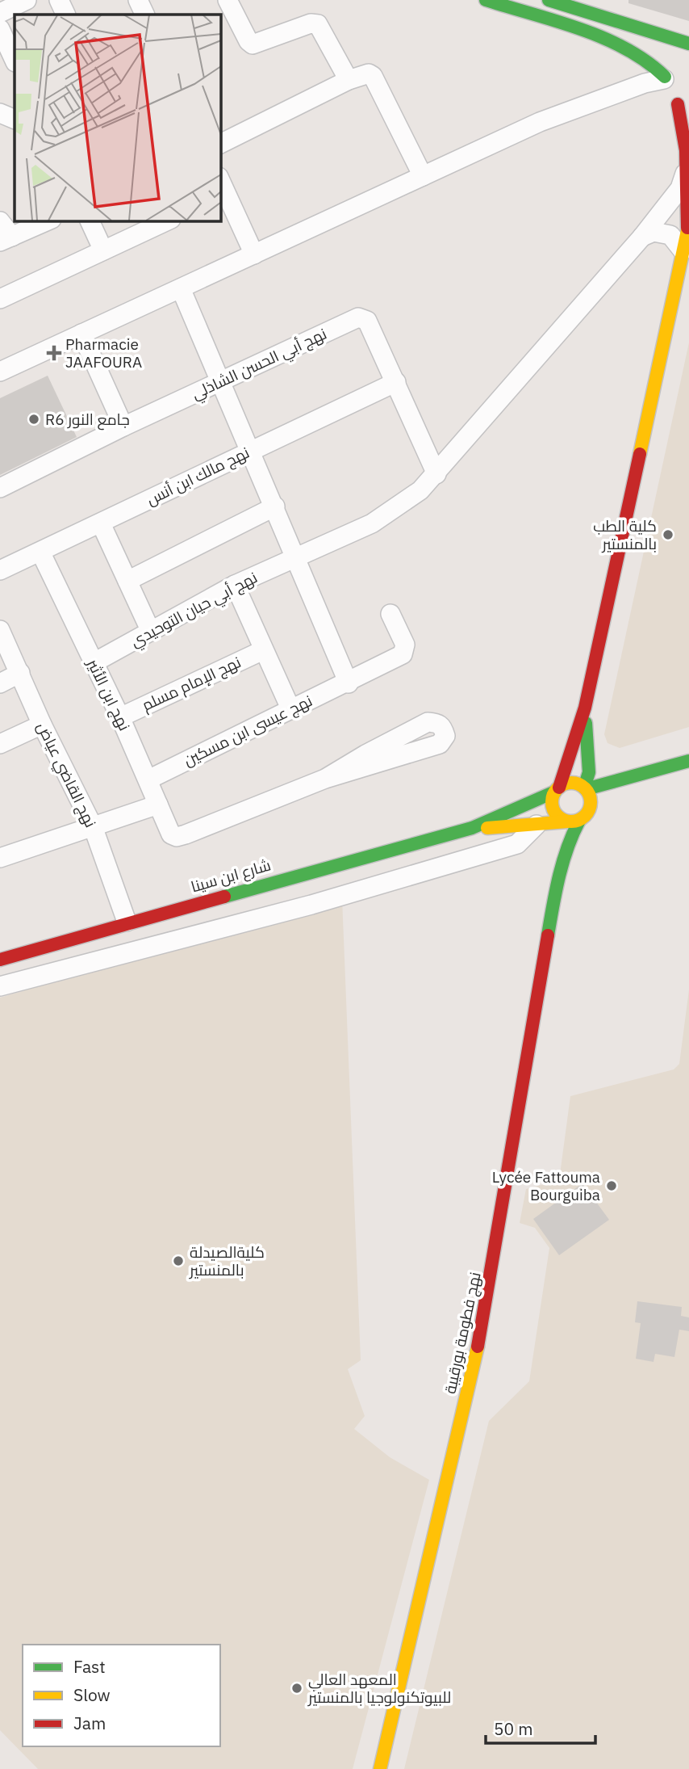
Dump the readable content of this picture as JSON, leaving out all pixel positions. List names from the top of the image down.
{
  "streets": {
    "main road": ["شارع ابن سينا", "نهج فطومة بورقيبة"],
    "street": [
      "نهج أبي الحسن الشاذلي",
      "نهج مالك ابن أنس",
      "نهج أبي حيان التوحيدي",
      "نهج الإمام مسلم",
      "نهج ابن الأثير",
      "نهج عيسى ابن مسكين",
      "نهج القاضي عياض"
    ]
  },
  "crossings": [
    ["نهج أبي الحسن الشاذلي", "نهج مالك ابن أنس"],
    ["نهج أبي الحسن الشاذلي", "نهج أبي حيان التوحيدي"],
    ["نهج مالك ابن أنس", "نهج ابن الأثير"],
    ["نهج أبي حيان التوحيدي", "نهج ابن الأثير"],
    ["نهج الإمام مسلم", "نهج ابن الأثير"],
    ["نهج ابن الأثير", "نهج عيسى ابن مسكين"],
    ["نهج القاضي عياض", "شارع ابن سينا"]
  ],
  "places": {
    "health": ["Pharmacie JAAFOURA"],
    "other": [
      "R6 جامع النور",
      "كلية الطب بالمنستير",
      "Lycée Fattouma Bourguiba",
      "كليةالصيدلة بالمنستير",
      "المعهد العالي للبيوتكنولوجيا بالمنستير"
    ]
  },
  "legend": ["Fast", "Slow", "Jam"],
  "scale_bar": "50 m"
}
